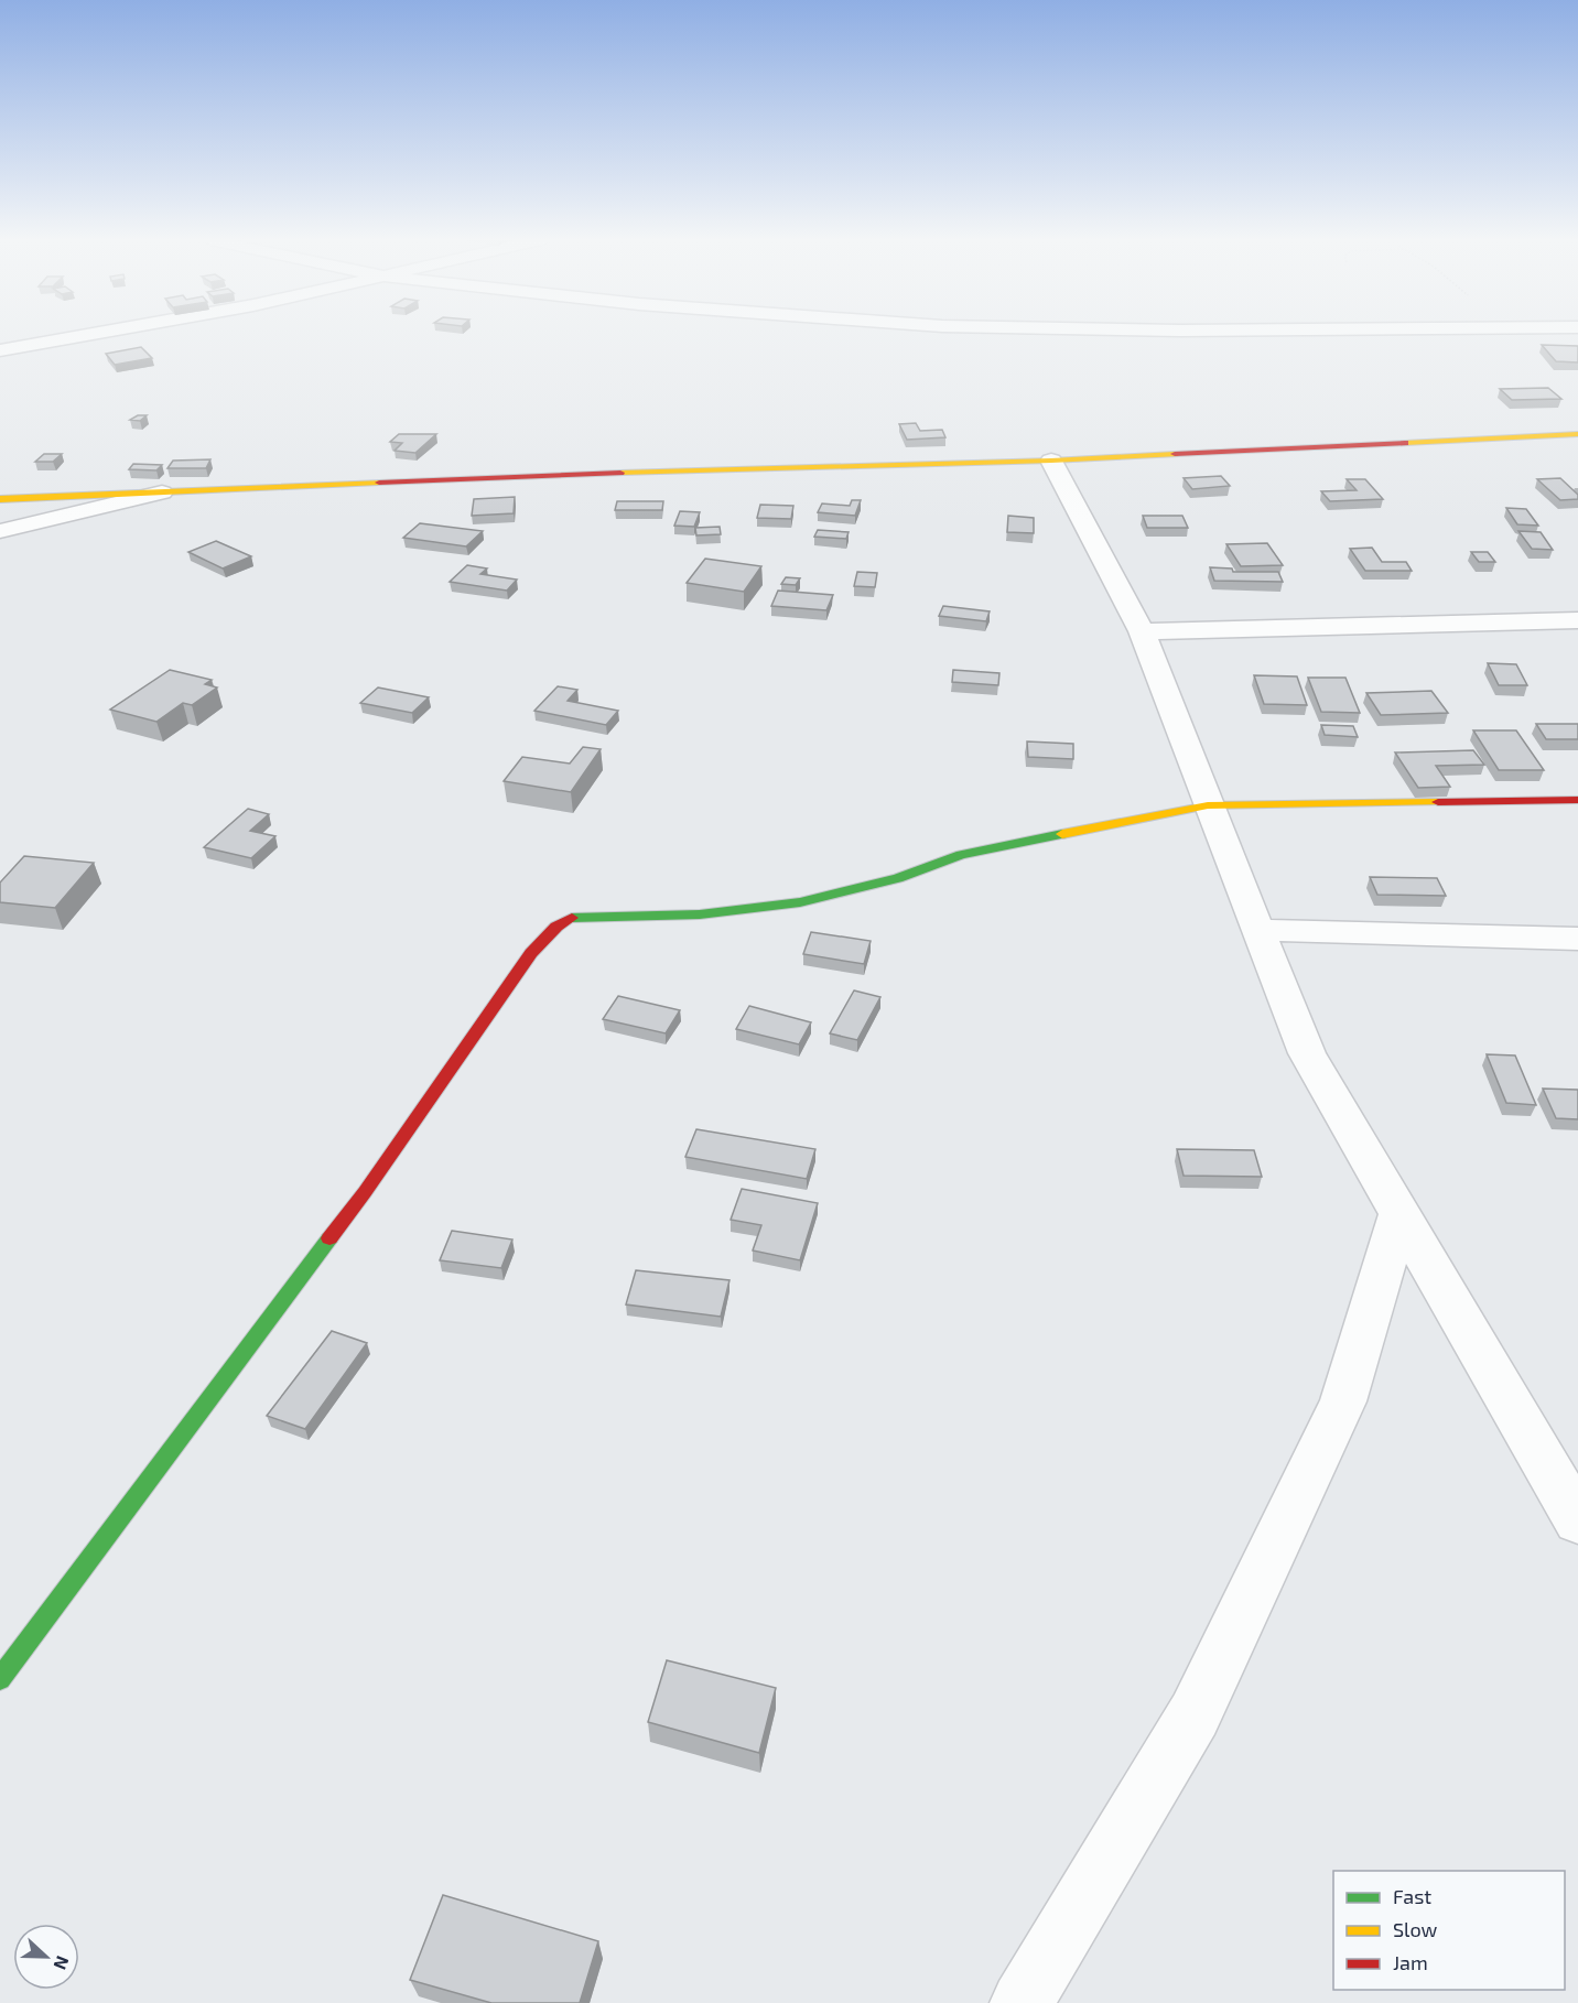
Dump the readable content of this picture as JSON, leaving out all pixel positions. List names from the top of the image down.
{
  "legend": ["Fast", "Slow", "Jam"],
  "north": "right"
}
